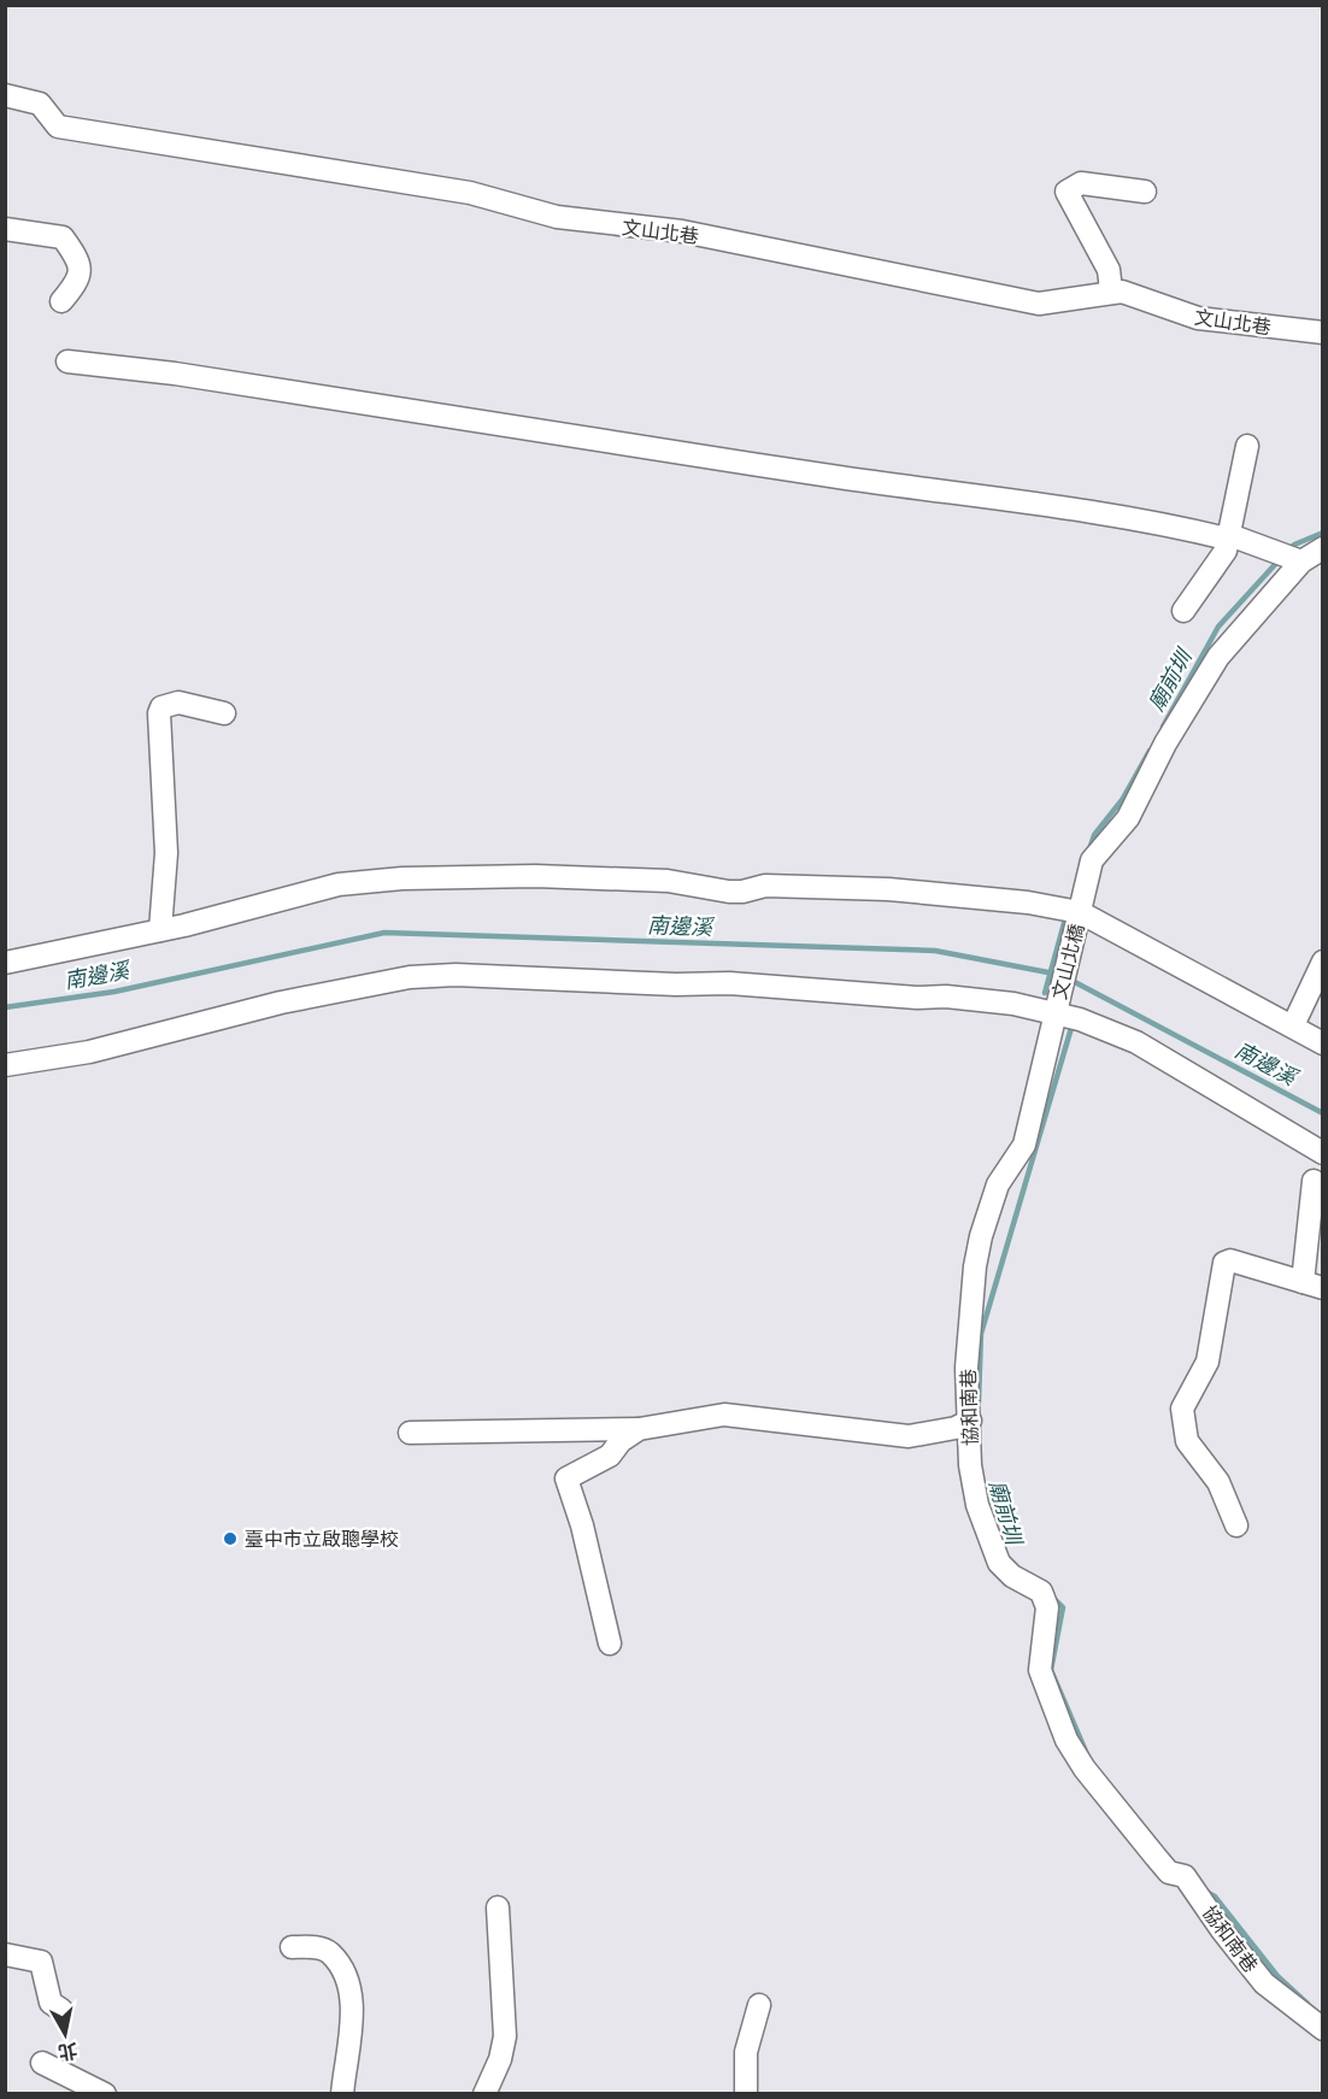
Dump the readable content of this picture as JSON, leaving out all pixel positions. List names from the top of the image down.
{
  "streets": {
    "street": ["文山北巷", "文山北橋", "協和南巷"]
  },
  "crossings": [
    ["文山北橋", "協和南巷"]
  ],
  "water": ["廟前圳", "南邊溪"],
  "places": ["臺中市立啟聰學校"],
  "north": "bottom"
}
